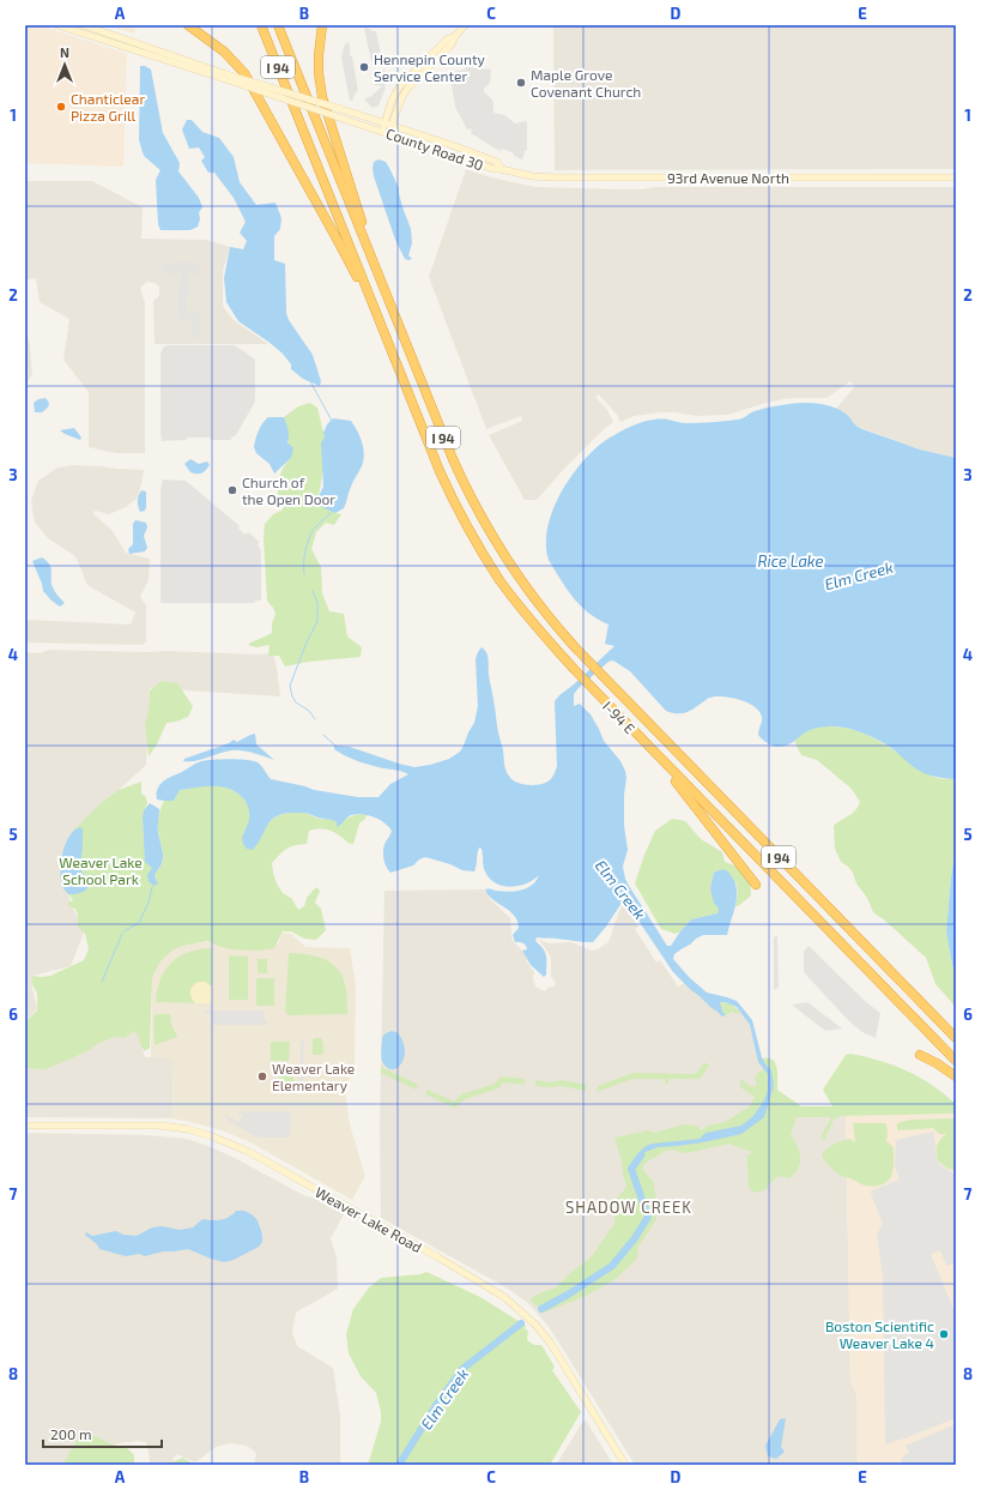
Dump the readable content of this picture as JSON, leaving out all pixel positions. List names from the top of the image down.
{
  "streets": {
    "highway": ["I 94", "I-94 E"],
    "main road": ["County Road 30", "93rd Avenue North", "Weaver Lake Road"]
  },
  "crossings": [
    ["I 94", "I-94 E"],
    ["County Road 30", "93rd Avenue North"]
  ],
  "districts": ["SHADOW CREEK"],
  "water": ["Rice Lake", "Elm Creek"],
  "parks": ["Weaver Lake School Park"],
  "places": [
    "Hennepin County Service Center",
    "Maple Grove Covenant Church",
    "Chanticlear Pizza Grill",
    "Church of the Open Door",
    "Weaver Lake Elementary",
    "Boston Scientific Weaver Lake 4"
  ],
  "scale_bar": "200 m",
  "north": "top",
  "grid": {
    "columns": [
      "A",
      "B",
      "C",
      "D",
      "E"
    ],
    "rows": [
      "1",
      "2",
      "3",
      "4",
      "5",
      "6",
      "7",
      "8"
    ]
  }
}
